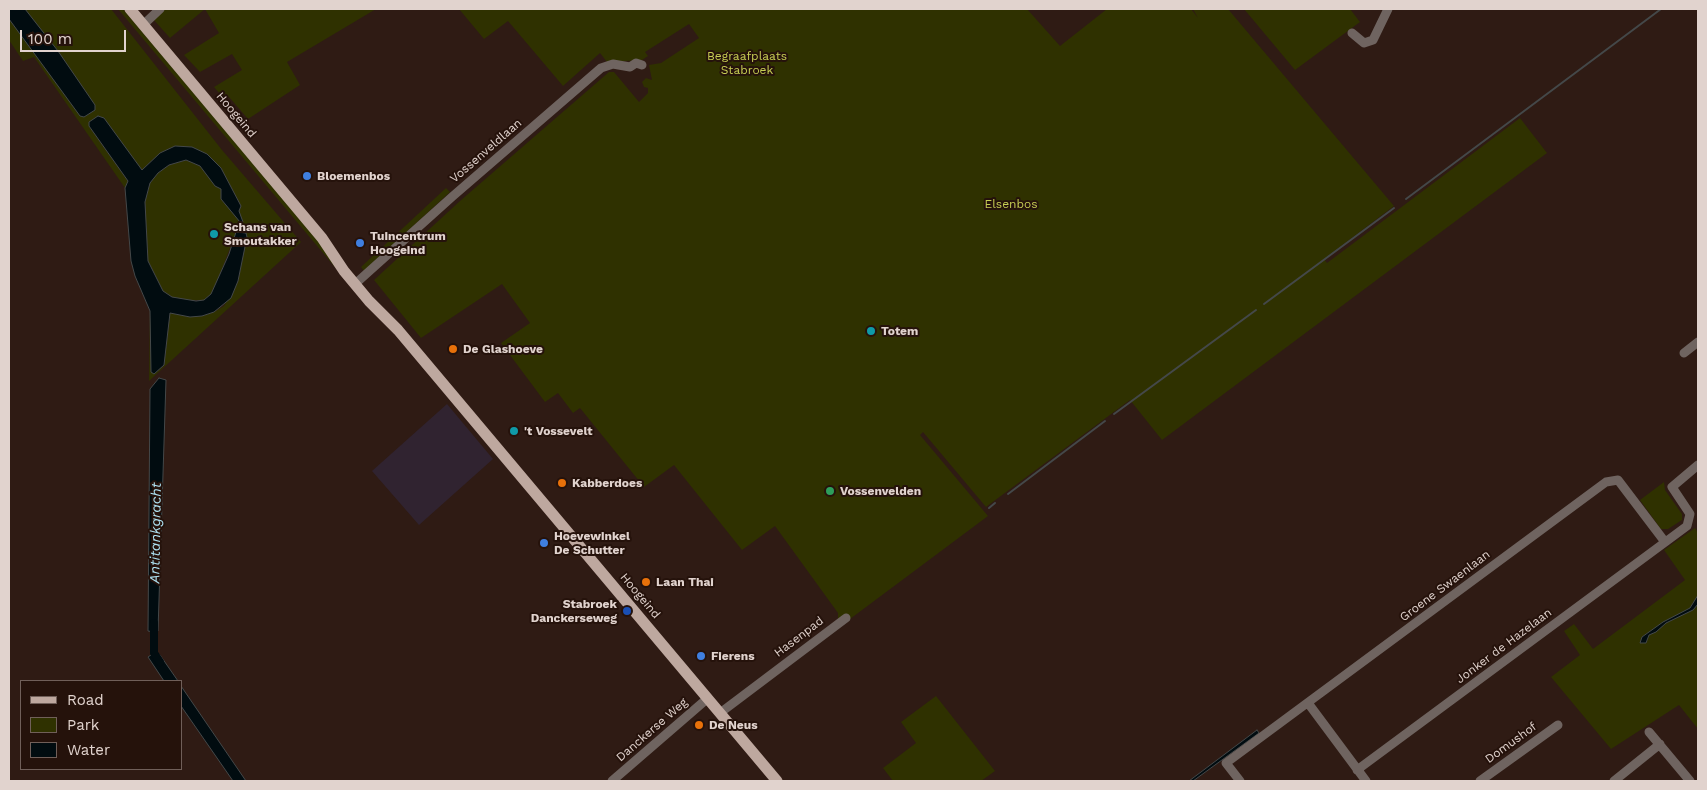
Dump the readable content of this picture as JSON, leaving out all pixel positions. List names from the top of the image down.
{
  "streets": {
    "main road": ["Hoogeind"],
    "street": [
      "Vossenveldlaan",
      "Groene Swaenlaan",
      "Hasenpad",
      "Jonker de Hazelaan",
      "Danckerse Weg",
      "Domushof"
    ]
  },
  "crossings": [
    ["Hoogeind", "Vossenveldlaan"],
    ["Hoogeind", "Hasenpad"],
    ["Hoogeind", "Danckerse Weg"],
    ["Groene Swaenlaan", "Jonker de Hazelaan"]
  ],
  "water": ["Antitankgracht"],
  "parks": ["Begraafplaats Stabroek", "Elsenbos"],
  "places": [
    "Bloemenbos",
    "Schans van Smoutakker",
    "Tuincentrum Hoogeind",
    "Totem",
    "De Glashoeve",
    "'t Vossevelt",
    "Kabberdoes",
    "Vossenvelden",
    "Hoevewinkel De Schutter",
    "Laan Thai",
    "Stabroek Danckerseweg",
    "Fierens",
    "De Neus"
  ],
  "legend": ["Road", "Park", "Water"],
  "scale_bar": "100 m"
}
